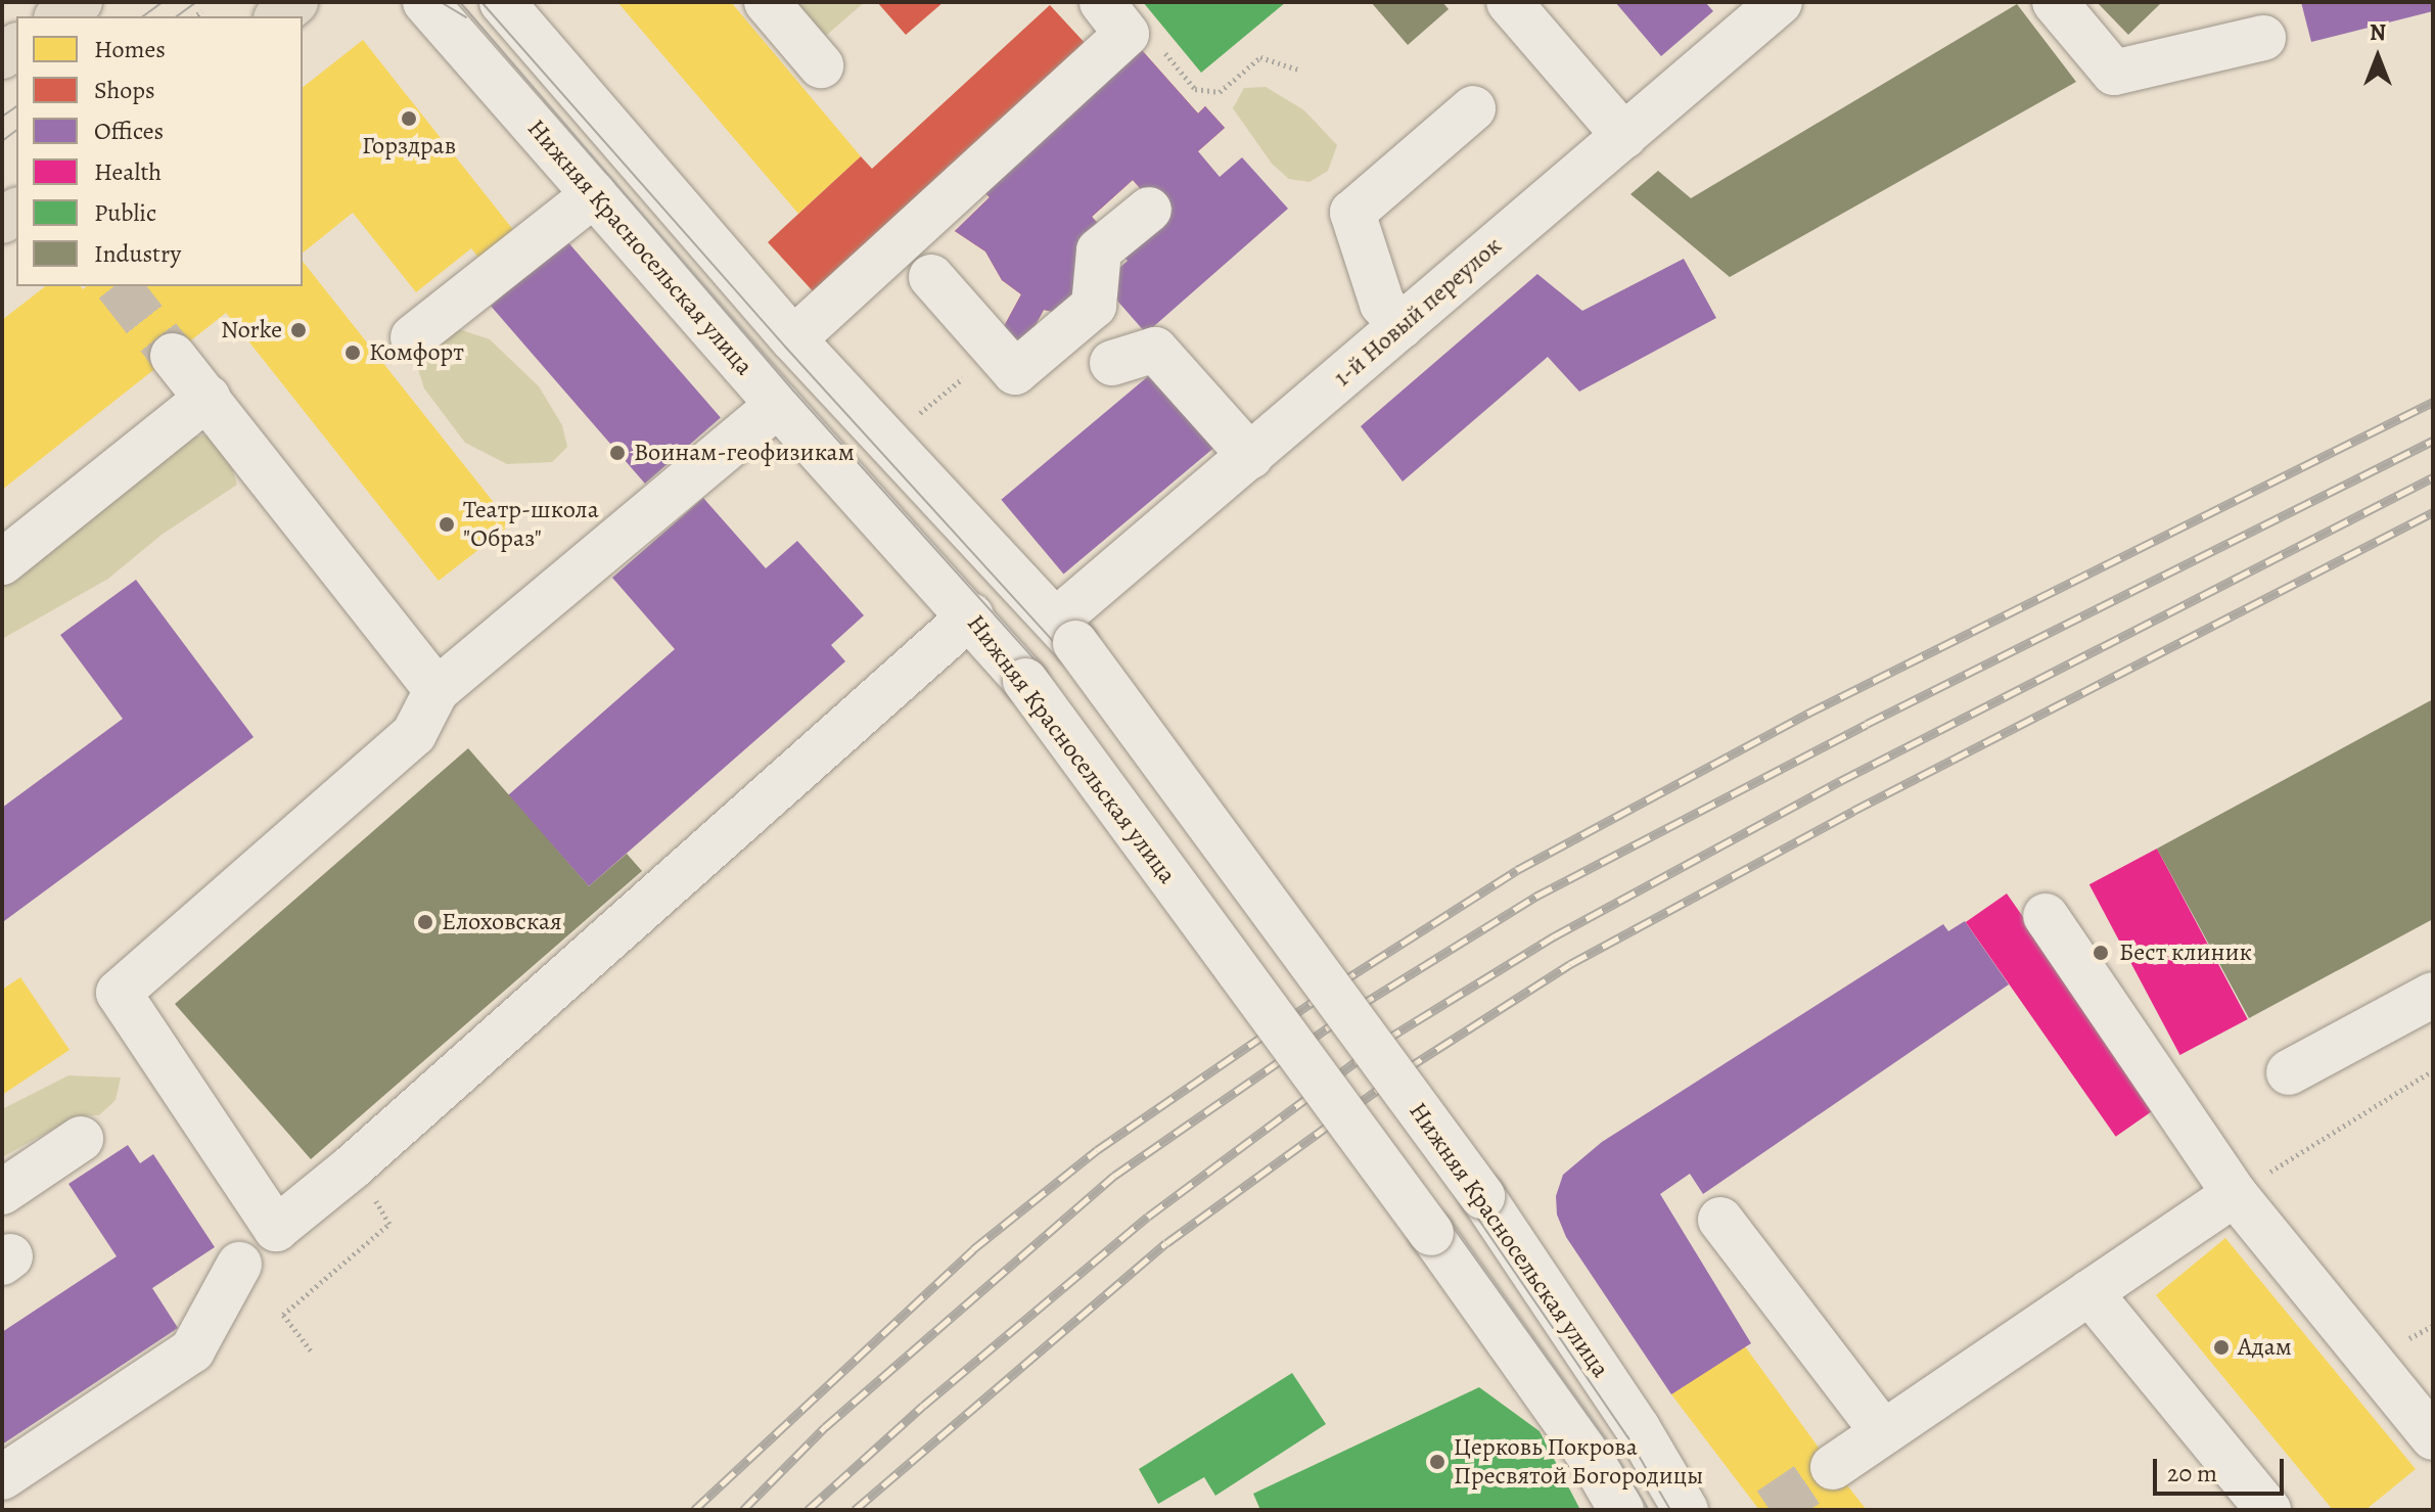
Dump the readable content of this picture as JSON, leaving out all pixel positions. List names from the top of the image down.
{
  "streets": {
    "street": ["Нижняя Красносельская улица", "1-й Новый переулок"]
  },
  "crossings": [
    ["Нижняя Красносельская улица", "1-й Новый переулок"]
  ],
  "places": [
    "Горздрав",
    "Norke",
    "Комфорт",
    "Воинам-геофизикам",
    "Театр-школа \"Образ\"",
    "Елоховская",
    "Бест клиник",
    "Адам",
    "Церковь Покрова Пресвятой Богородицы"
  ],
  "legend": [
    "Homes",
    "Shops",
    "Offices",
    "Health",
    "Public",
    "Industry"
  ],
  "scale_bar": "20 m",
  "north": "top"
}
